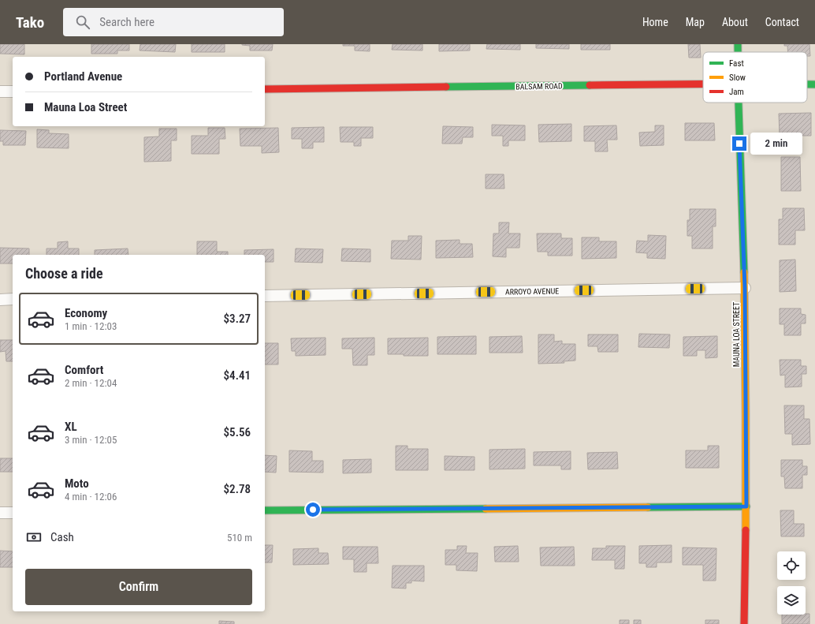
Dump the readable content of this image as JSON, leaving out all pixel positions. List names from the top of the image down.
{
  "streets": {
    "street": ["BALSAM ROAD", "ARROYO AVENUE", "MAUNA LOA STREET"]
  },
  "crossings": [
    ["ARROYO AVENUE", "MAUNA LOA STREET"]
  ],
  "legend": ["Fast", "Slow", "Jam"],
  "page": {
    "header": "Tako",
    "search": "Search here",
    "nav": [
      "Home",
      "Map",
      "About",
      "Contact"
    ],
    "banner": ["Portland Avenue", "Mauna Loa Street"],
    "bubble": "2 min",
    "heading": "Choose a ride",
    "list": [
      {
        "name": "Economy",
        "note": "1 min · 12:03",
        "value": "$3.27"
      },
      {
        "name": "Comfort",
        "note": "2 min · 12:04",
        "value": "$4.41"
      },
      {
        "name": "XL",
        "note": "3 min · 12:05",
        "value": "$5.56"
      },
      {
        "name": "Moto",
        "note": "4 min · 12:06",
        "value": "$2.78"
      }
    ],
    "pay": ["Cash", "510 m"],
    "buttons": "Confirm"
  }
}
